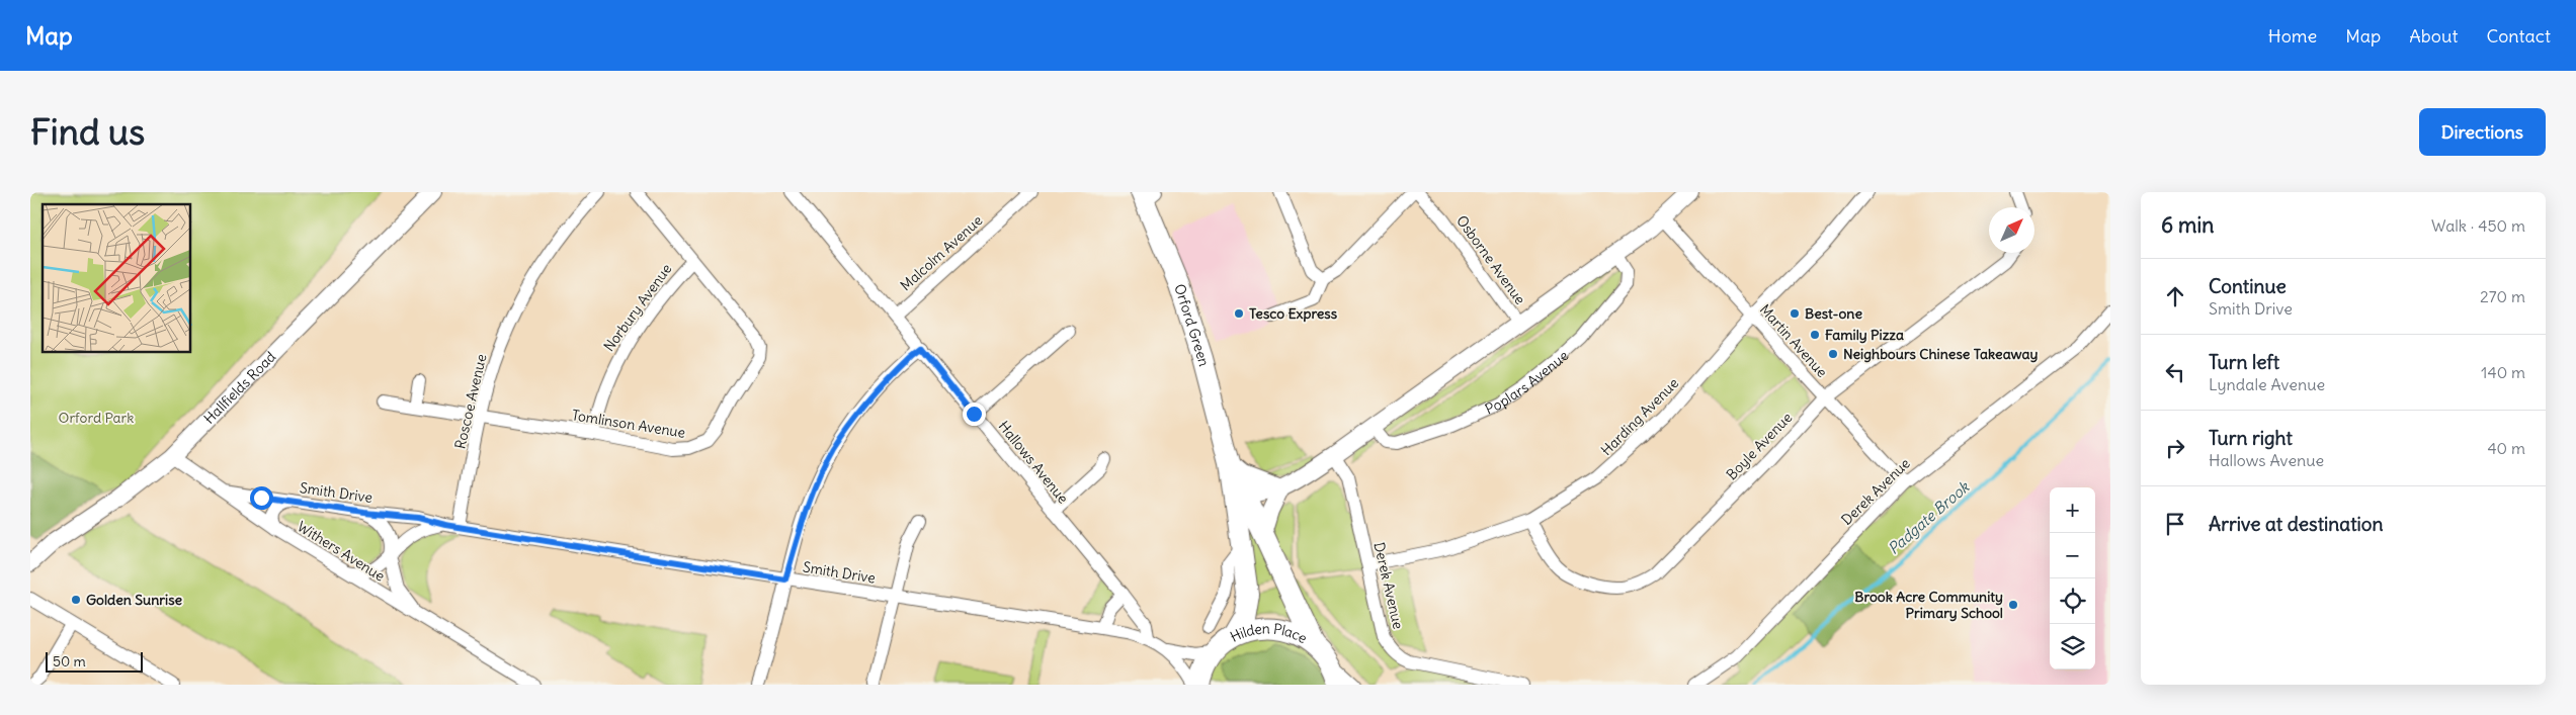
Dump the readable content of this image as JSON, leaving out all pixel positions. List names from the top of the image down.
{
  "streets": {
    "main road": ["Orford Green", "Hilden Place"],
    "street": [
      "Malcolm Avenue",
      "Osborne Avenue",
      "Norbury Avenue",
      "Martin Avenue",
      "Poplars Avenue",
      "Hallfields Road",
      "Roscoe Avenue",
      "Harding Avenue",
      "Tomlinson Avenue",
      "Boyle Avenue",
      "Hallows Avenue",
      "Derek Avenue",
      "Smith Drive",
      "Withers Avenue"
    ]
  },
  "crossings": [
    ["Malcolm Avenue", "Hallows Avenue"],
    ["Norbury Avenue", "Tomlinson Avenue"],
    ["Orford Green", "Hilden Place"],
    ["Martin Avenue", "Harding Avenue"],
    ["Martin Avenue", "Boyle Avenue"],
    ["Martin Avenue", "Derek Avenue"],
    ["Hallfields Road", "Withers Avenue"],
    ["Roscoe Avenue", "Tomlinson Avenue"],
    ["Roscoe Avenue", "Smith Drive"],
    ["Harding Avenue", "Boyle Avenue"],
    ["Harding Avenue", "Derek Avenue"],
    ["Hallows Avenue", "Smith Drive"],
    ["Smith Drive", "Withers Avenue"],
    ["Smith Drive", "Hilden Place"]
  ],
  "water": ["Padgate Brook"],
  "parks": ["Orford Park"],
  "places": [
    "Tesco Express",
    "Best-one",
    "Family Pizza",
    "Neighbours Chinese Takeaway",
    "Golden Sunrise",
    "Brook Acre Community Primary School"
  ],
  "scale_bar": "50 m",
  "north": "top right",
  "page": {
    "header": "Map",
    "nav": [
      "Home",
      "Map",
      "About",
      "Contact"
    ],
    "buttons": "Directions",
    "title": "Find us",
    "heading": ["6 min", "Walk · 450 m"],
    "list": [
      ["Continue", "Smith Drive", "270 m"],
      ["Turn left", "Lyndale Avenue", "140 m"],
      ["Turn right", "Hallows Avenue", "40 m"],
      "Arrive at destination"
    ],
    "map_buttons": ["+", "−"],
    "scale": "50 m"
  }
}
